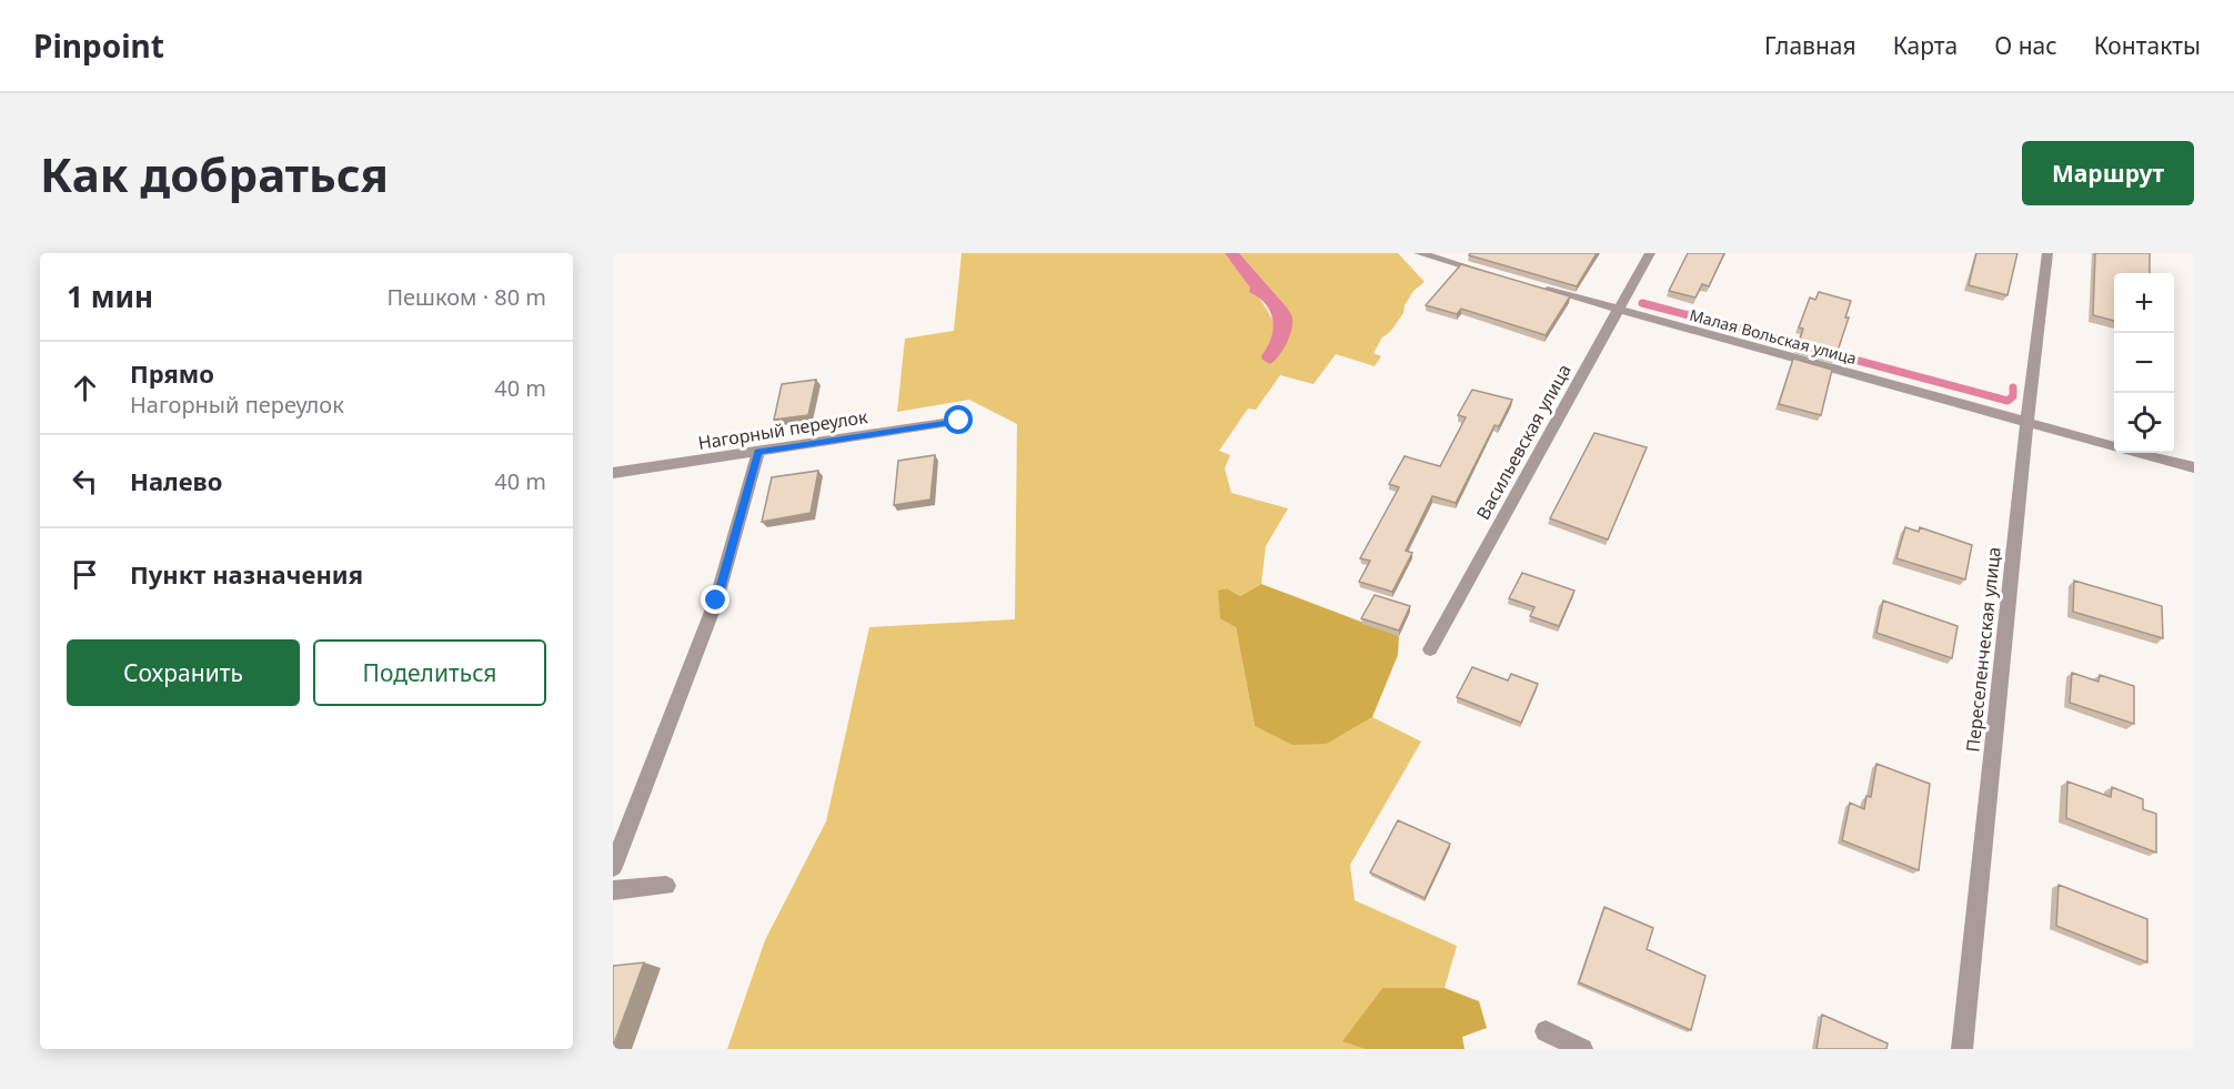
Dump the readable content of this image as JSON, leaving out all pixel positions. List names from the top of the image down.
{
  "streets": {
    "street": [
      "Малая Вольская улица",
      "Нагорный переулок",
      "Васильевская улица",
      "Переселенческая улица"
    ]
  },
  "crossings": [
    ["Малая Вольская улица", "Васильевская улица"],
    ["Малая Вольская улица", "Переселенческая улица"]
  ],
  "page": {
    "header": "Pinpoint",
    "nav": [
      "Главная",
      "Карта",
      "О нас",
      "Контакты"
    ],
    "buttons": [
      "Маршрут",
      ["Сохранить", "Поделиться"]
    ],
    "title": "Как добраться",
    "heading": ["1 мин", "Пешком · 80 m"],
    "map_buttons": ["+", "−"],
    "list": [
      ["Прямо", "Нагорный переулок", "40 m"],
      ["Налево", "40 m"],
      "Пункт назначения"
    ]
  }
}
